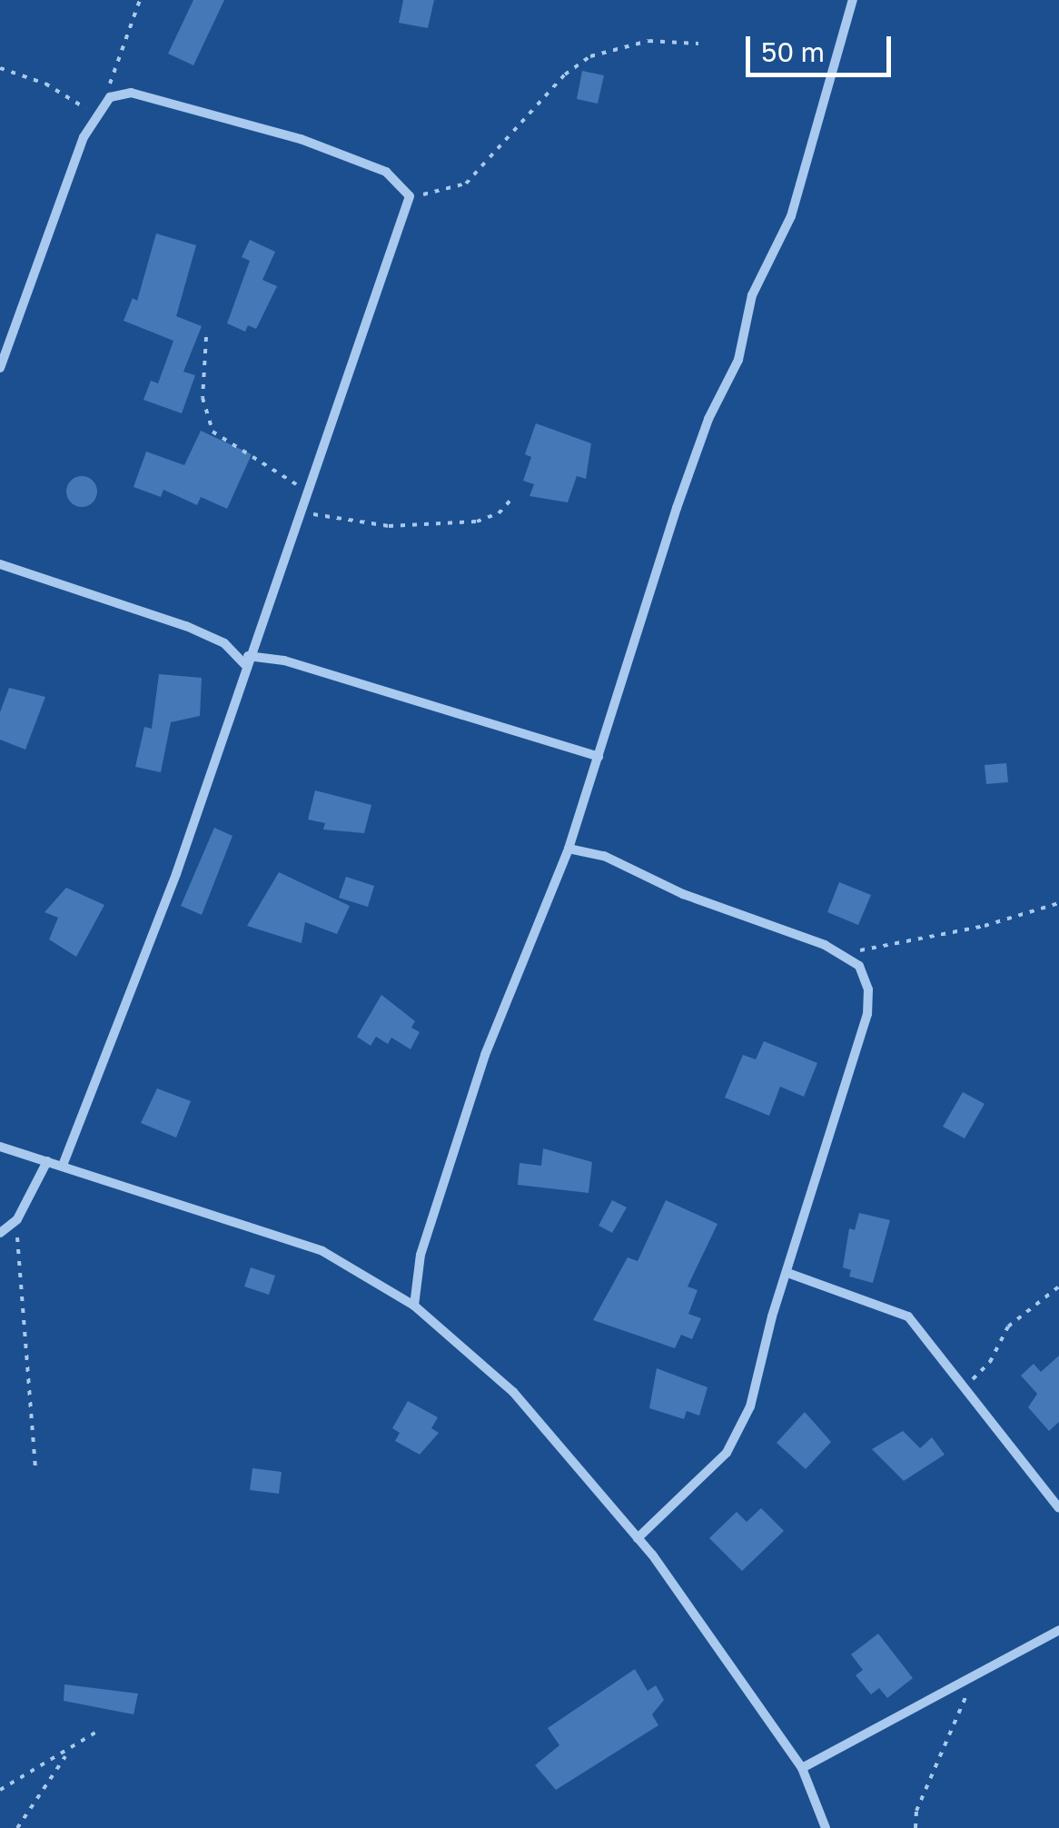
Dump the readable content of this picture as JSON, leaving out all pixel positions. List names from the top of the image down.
{
  "scale_bar": "50 m"
}
